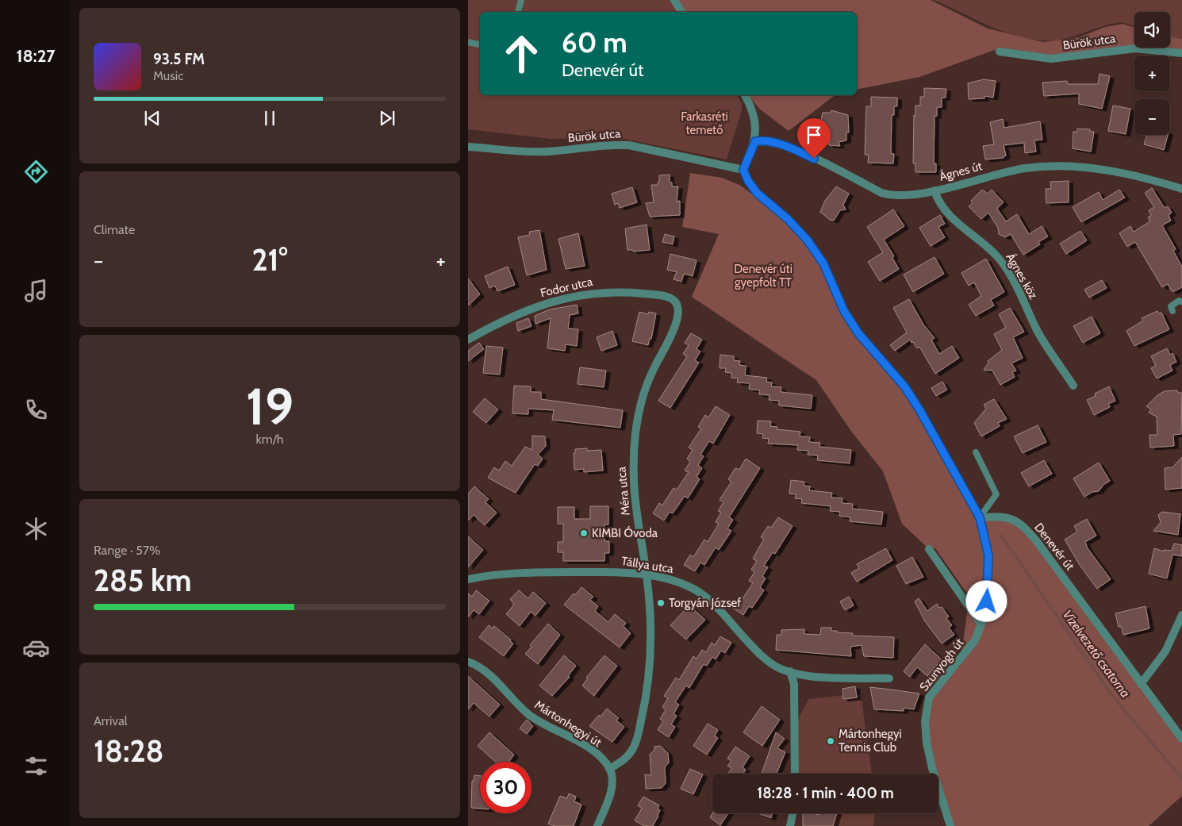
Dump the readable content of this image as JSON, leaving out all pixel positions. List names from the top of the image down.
{
  "streets": {
    "street": [
      "Bürök utca",
      "Ágnes út",
      "Ágnes köz",
      "Fodor utca",
      "Méra utca",
      "Denevér út",
      "Tállya utca",
      "Szunyogh út",
      "Mártonhegyi út"
    ]
  },
  "crossings": [
    ["Ágnes út", "Ágnes köz"],
    ["Fodor utca", "Méra utca"],
    ["Méra utca", "Tállya utca"],
    ["Méra utca", "Mártonhegyi út"],
    ["Denevér út", "Szunyogh út"]
  ],
  "water": ["Vízelvezető csatorna"],
  "parks": ["Farkasréti temető", "Denevér úti gyepfolt TT"],
  "places": ["KIMBI Óvoda", "Torgyán József", "Mártonhegyi Tennis Club"],
  "page": {
    "tabs": "18:27",
    "map_buttons": ["+", "−"],
    "turn": ["60 m", "Denevér út"],
    "song": ["93.5 FM", "Music"],
    "tile": [
      "Climate",
      ["19", "km/h"],
      ["Range · 57%", "285 km"],
      ["Arrival", "18:28"]
    ],
    "heat": ["−", "21°", "+"],
    "limit": "30",
    "trip": "18:28 · 1 min · 400 m"
  }
}
